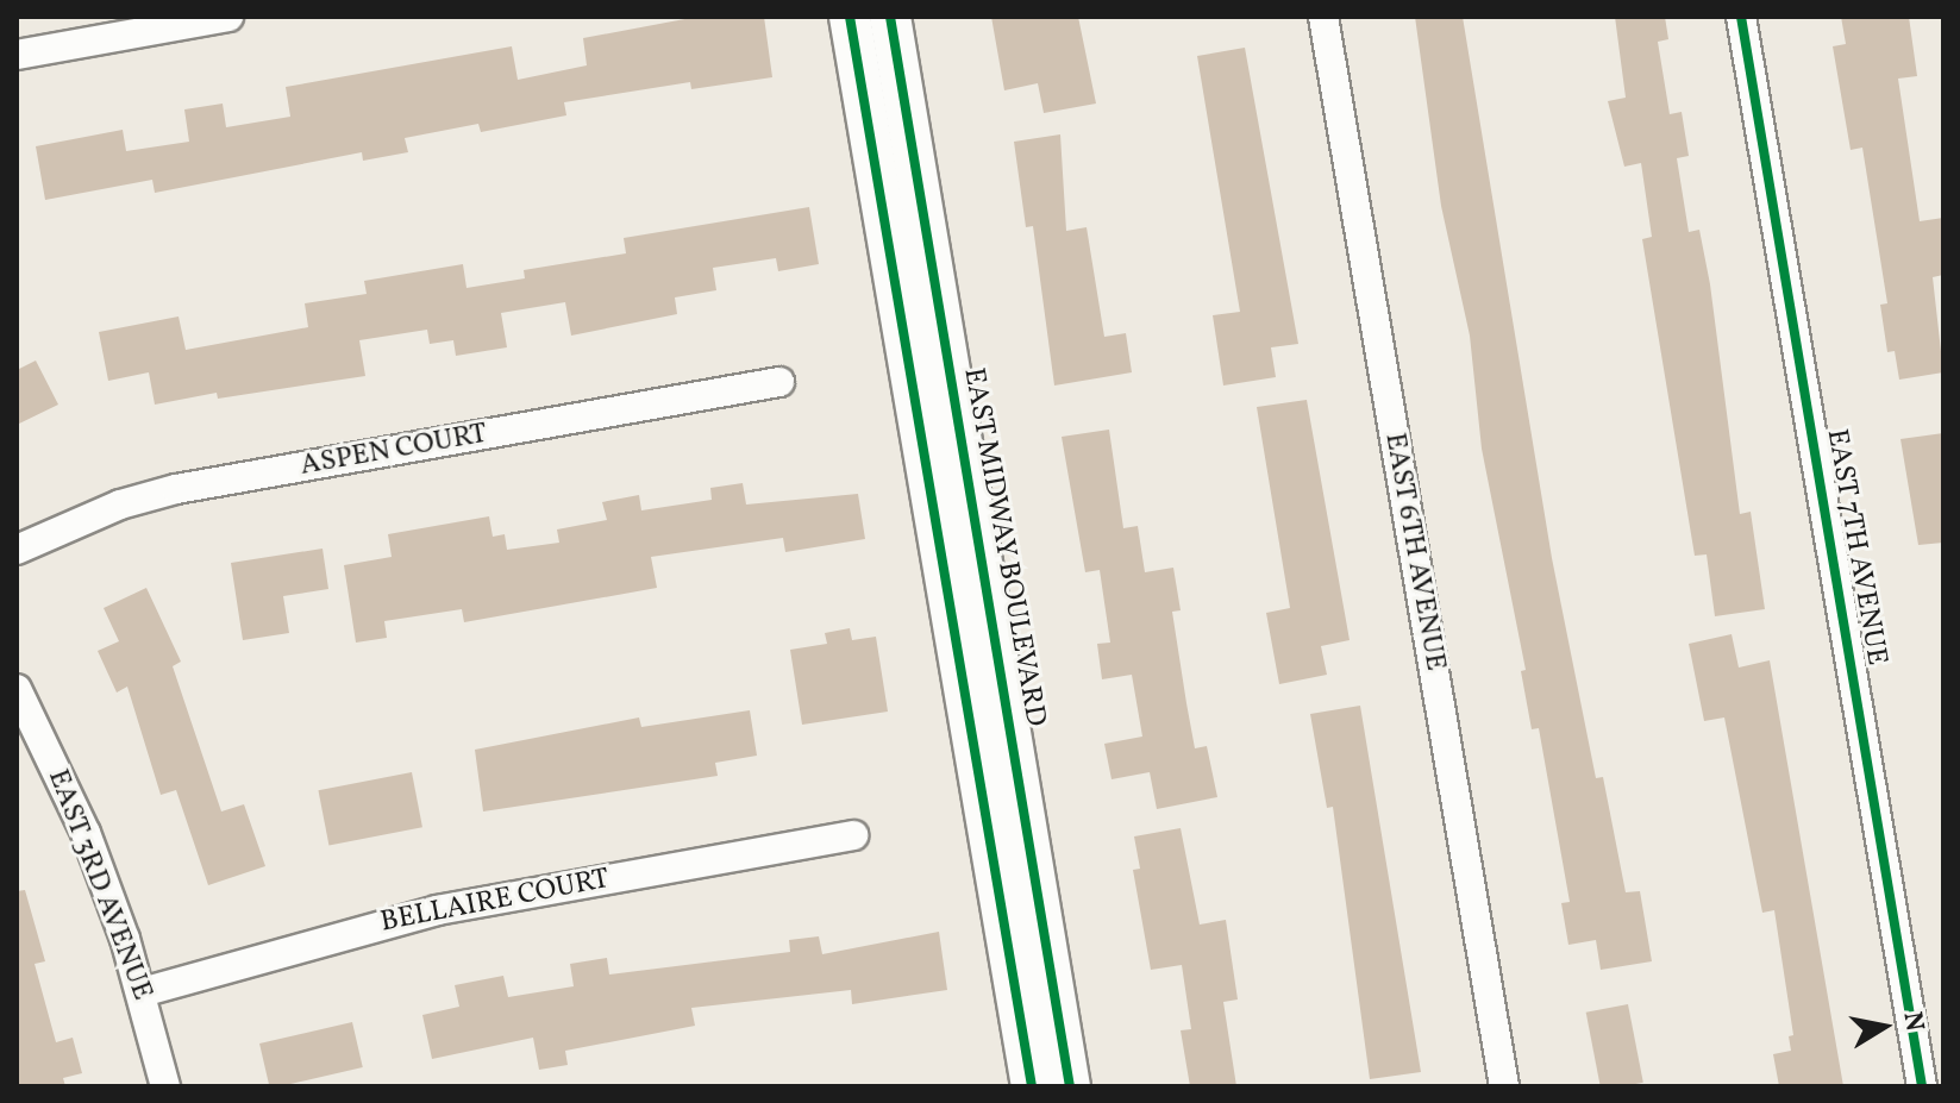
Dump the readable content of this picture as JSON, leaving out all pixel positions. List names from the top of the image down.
{
  "streets": {
    "main road": ["EAST MIDWAY BOULEVARD"],
    "street": [
      "ASPEN COURT",
      "EAST 7TH AVENUE",
      "EAST 6TH AVENUE",
      "EAST 3RD AVENUE",
      "BELLAIRE COURT"
    ]
  },
  "crossings": [
    ["EAST 3RD AVENUE", "BELLAIRE COURT"]
  ],
  "north": "right"
}
